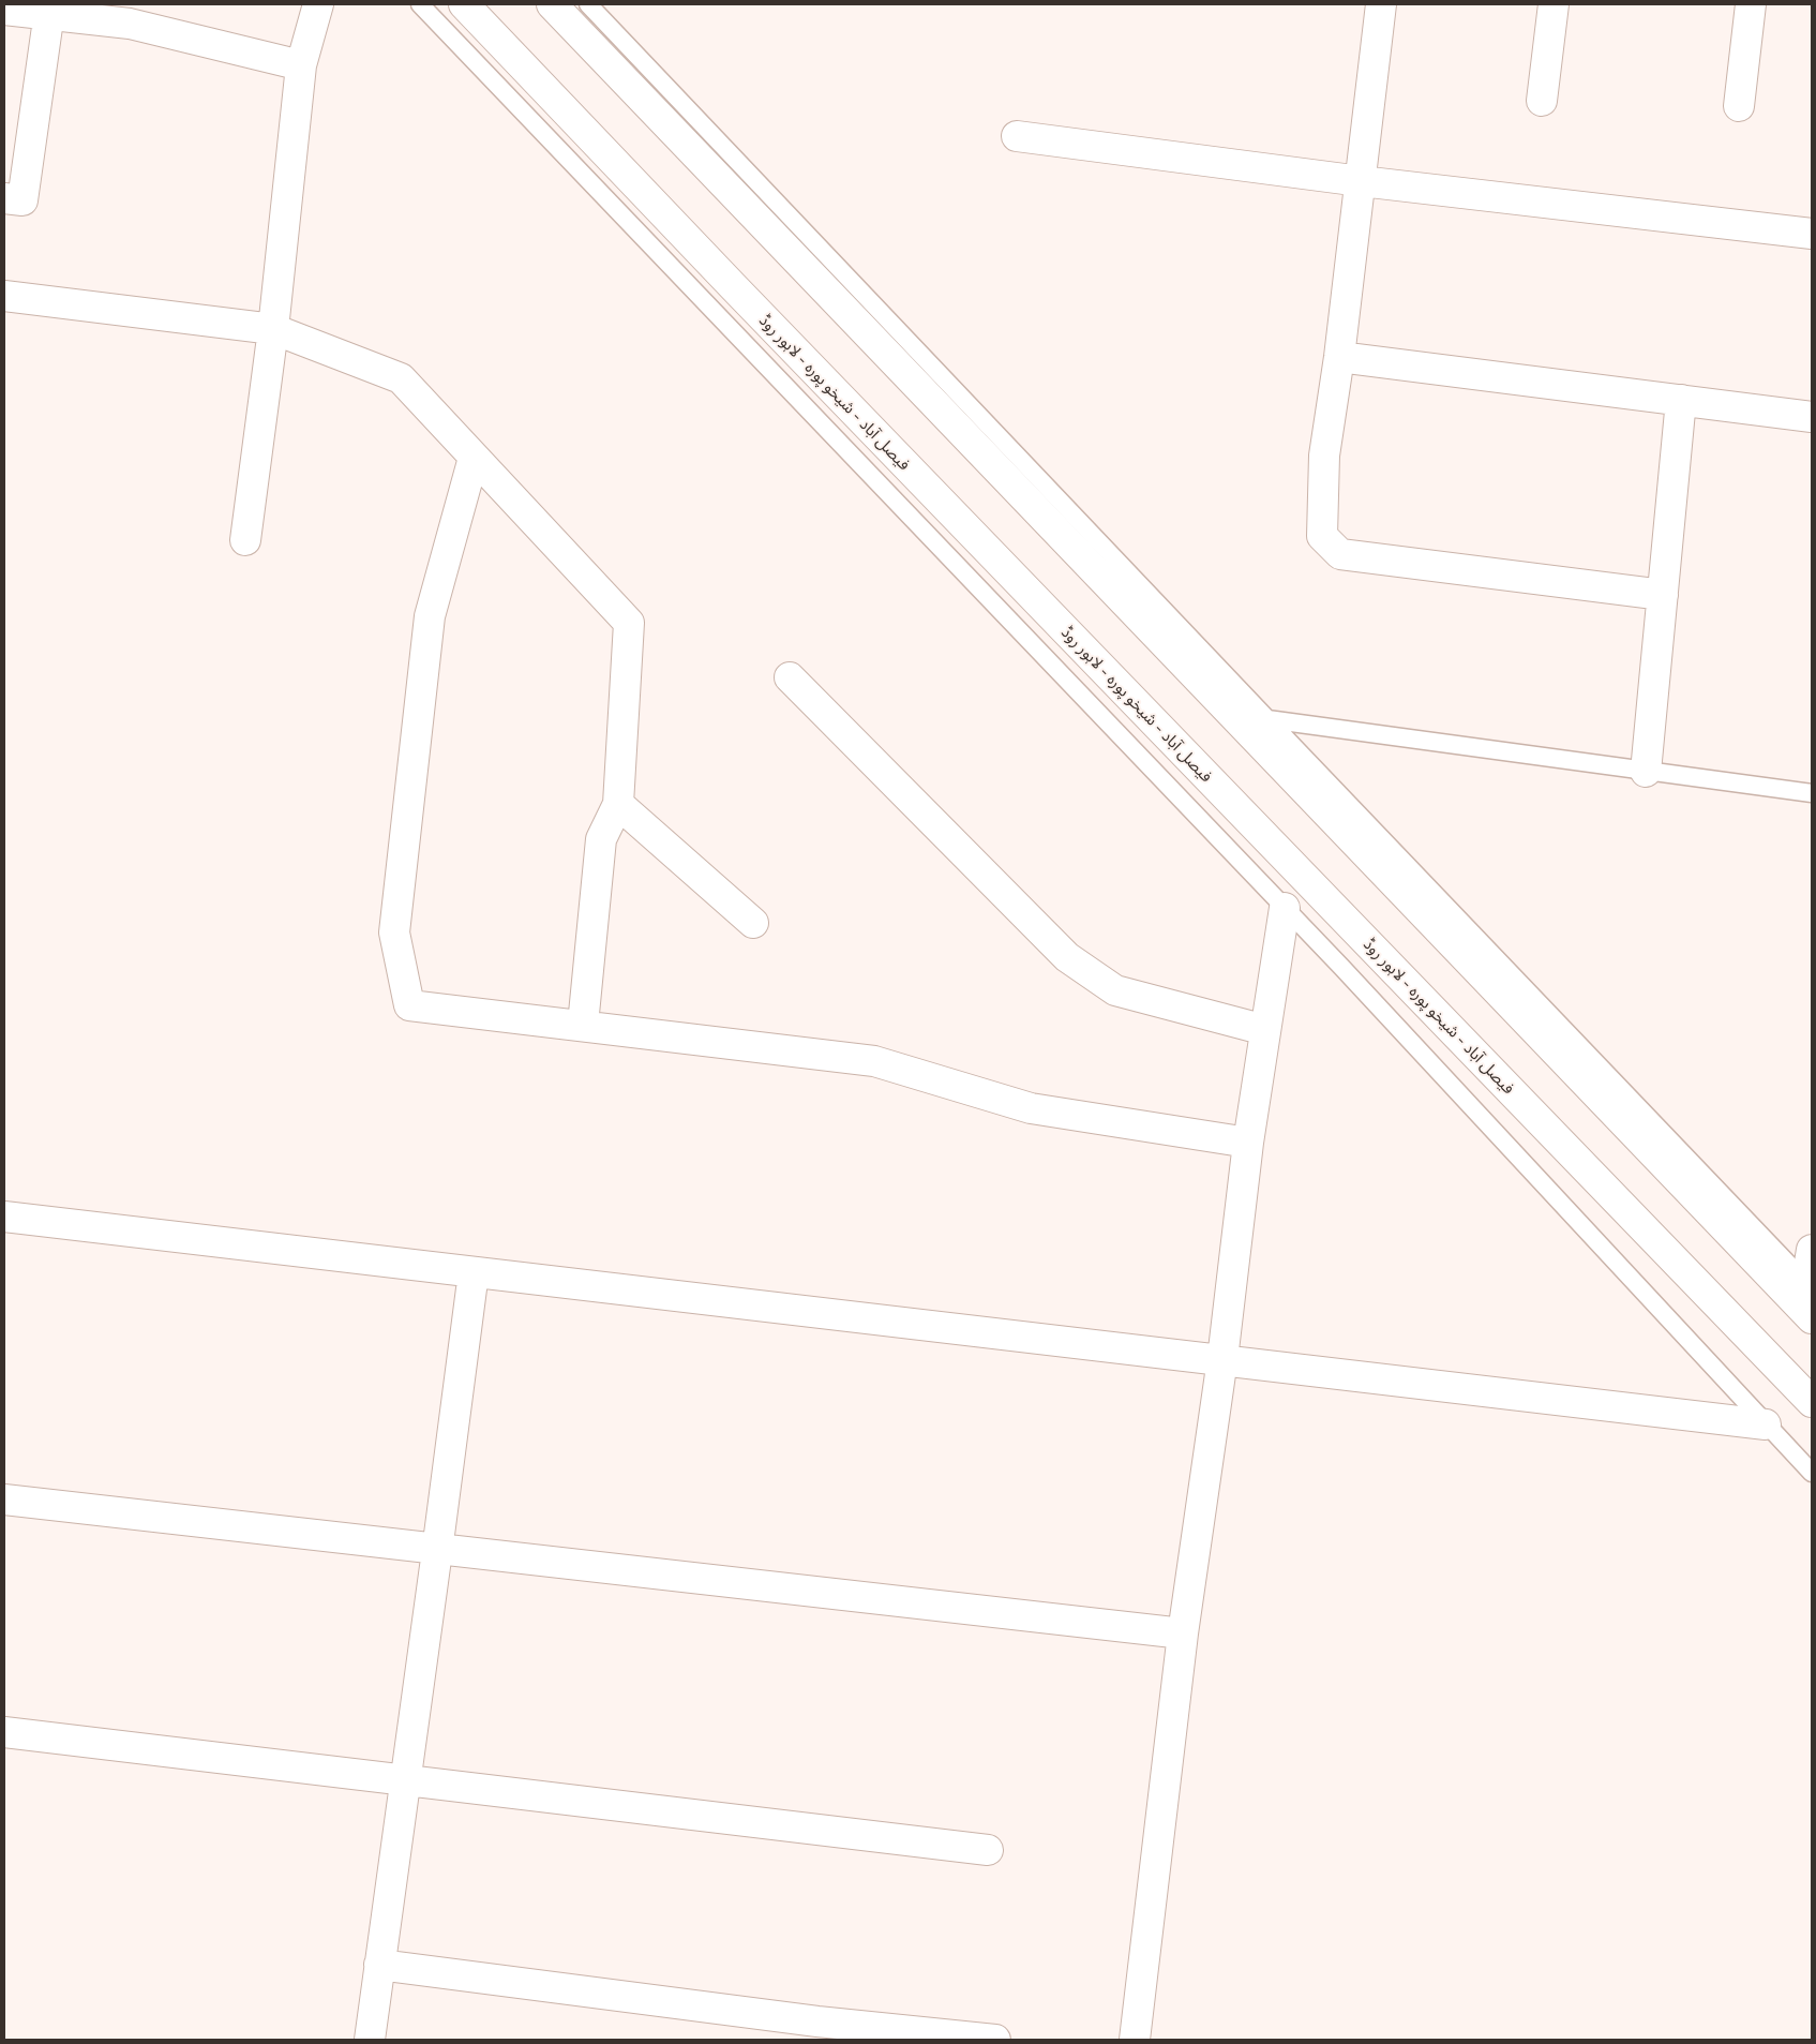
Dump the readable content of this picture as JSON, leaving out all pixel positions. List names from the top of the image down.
{
  "streets": {
    "main road": ["فیصل آباد - شیخو پورہ - لاہور روڈ"]
  }
}
